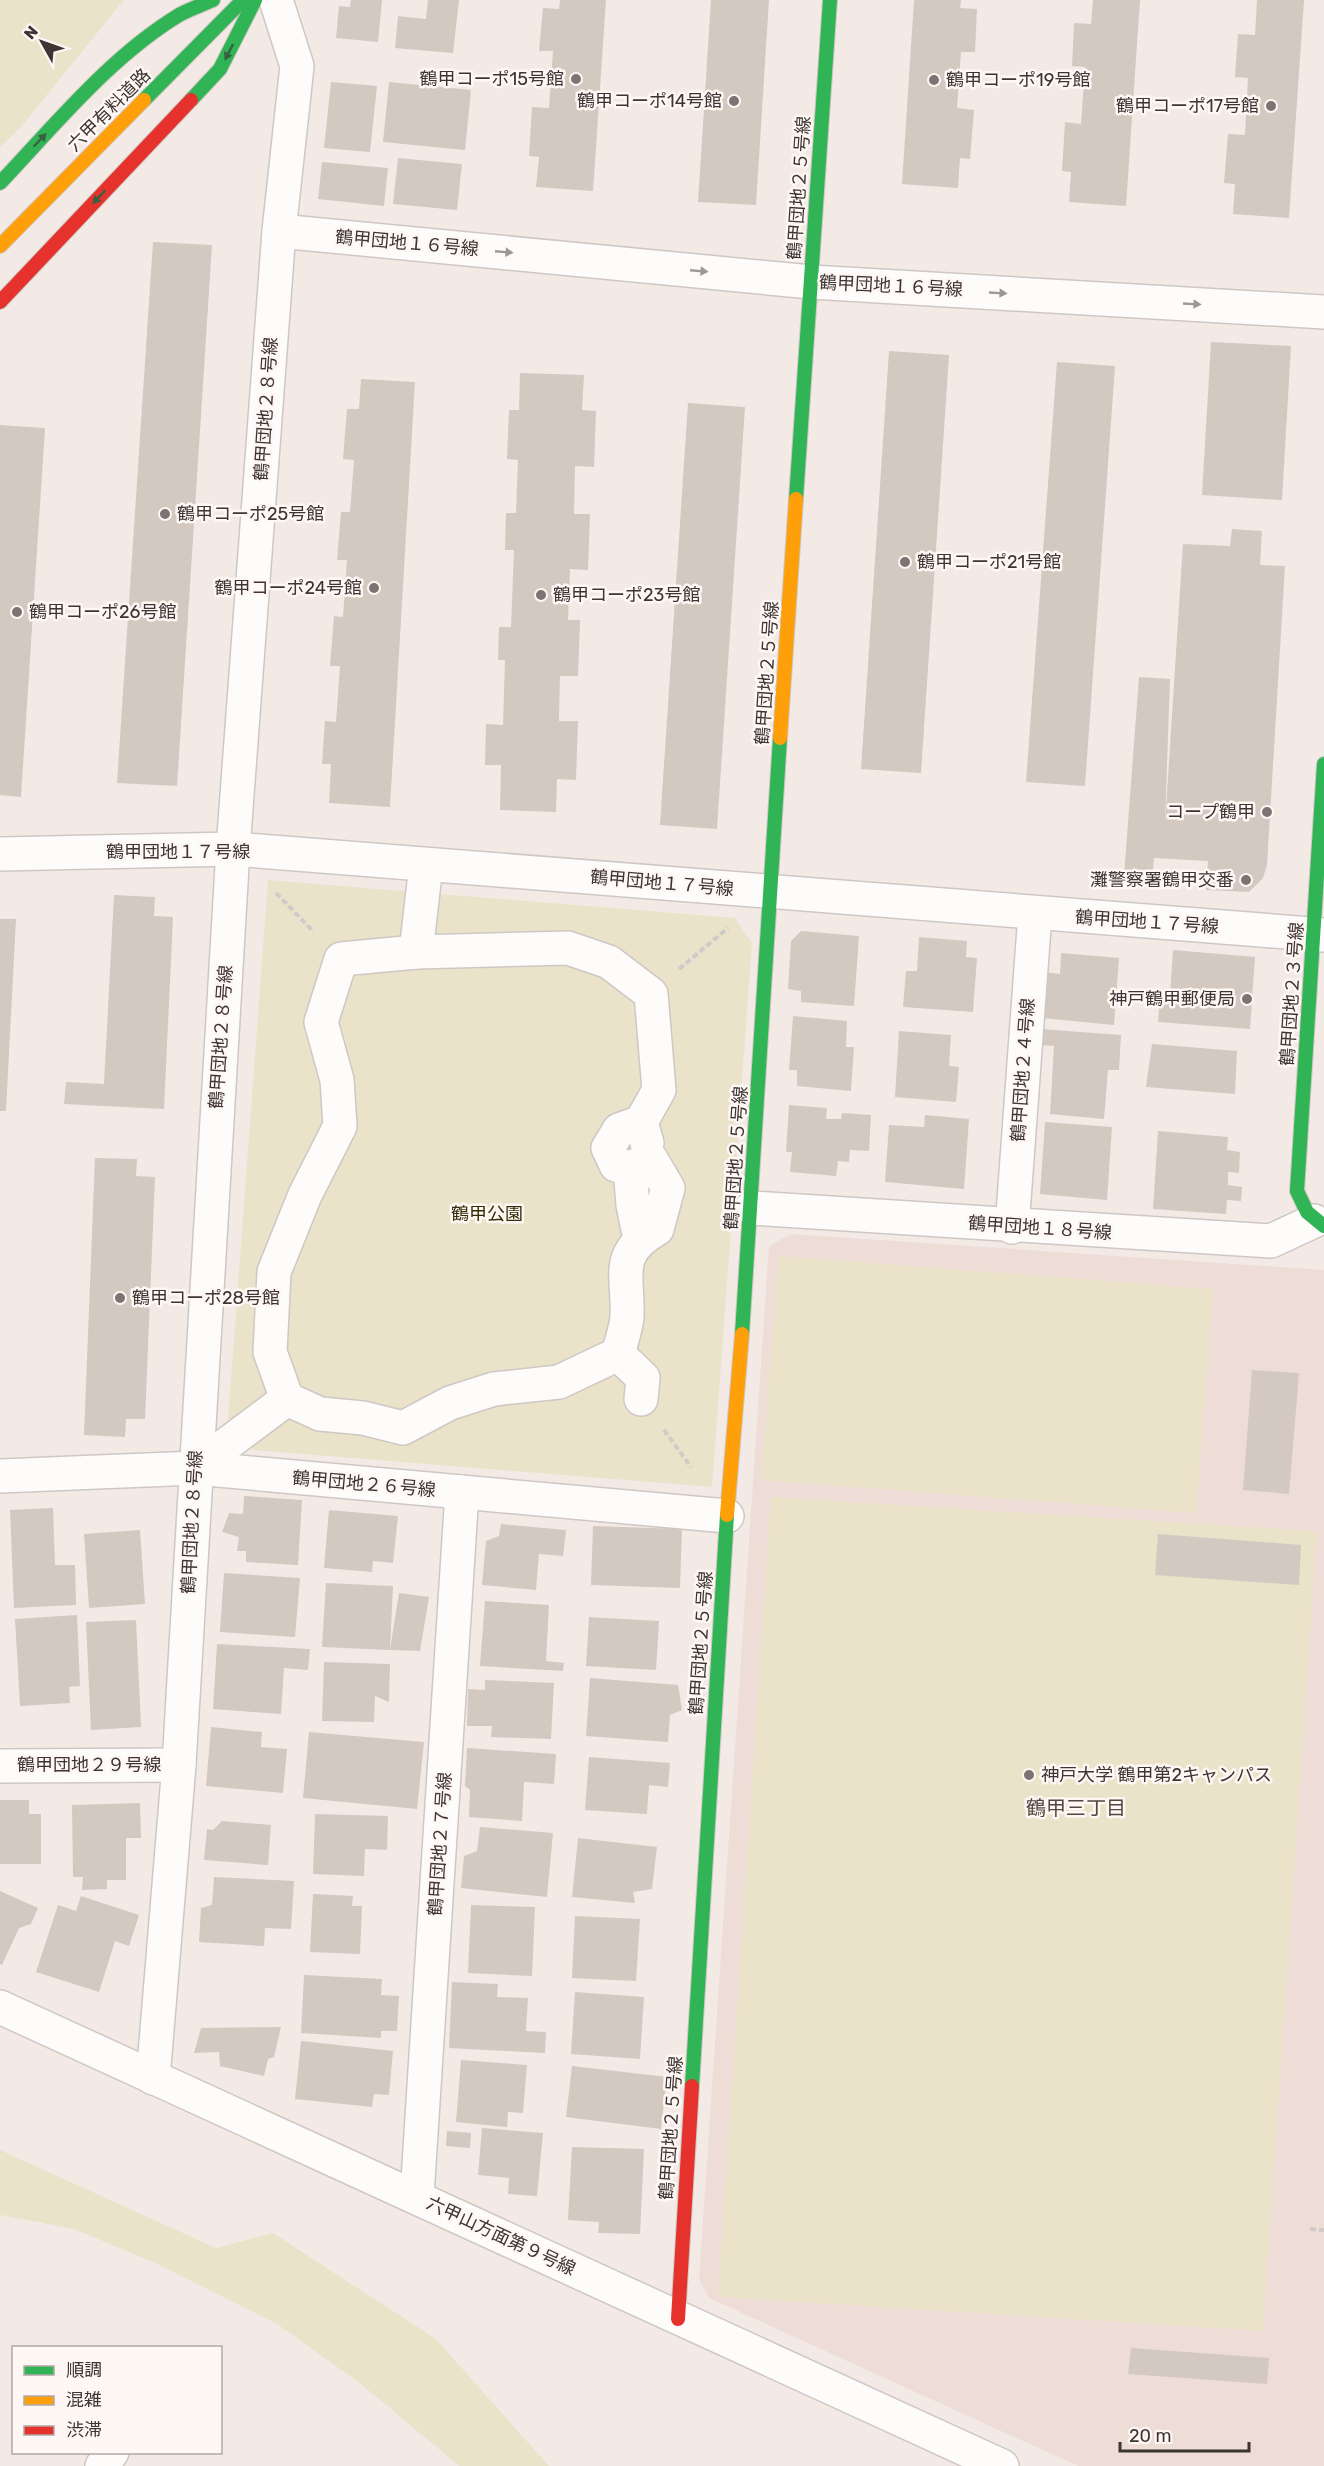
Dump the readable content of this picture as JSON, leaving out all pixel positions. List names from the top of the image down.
{
  "streets": {
    "street": [
      "六甲有料道路",
      "鶴甲団地２５号線",
      "鶴甲団地１６号線",
      "鶴甲団地２８号線",
      "鶴甲団地１７号線",
      "鶴甲団地２３号線",
      "鶴甲団地２４号線",
      "鶴甲団地１８号線",
      "鶴甲団地２６号線",
      "鶴甲団地２９号線",
      "鶴甲団地２７号線",
      "六甲山方面第９号線"
    ]
  },
  "crossings": [
    ["鶴甲団地２５号線", "鶴甲団地１６号線"],
    ["鶴甲団地２５号線", "鶴甲団地１７号線"],
    ["鶴甲団地２５号線", "鶴甲団地１８号線"],
    ["鶴甲団地２５号線", "鶴甲団地２６号線"],
    ["鶴甲団地２５号線", "六甲山方面第９号線"],
    ["鶴甲団地１６号線", "鶴甲団地２８号線"],
    ["鶴甲団地２８号線", "鶴甲団地１７号線"],
    ["鶴甲団地２８号線", "鶴甲団地２６号線"],
    ["鶴甲団地２８号線", "鶴甲団地２９号線"],
    ["鶴甲団地２８号線", "六甲山方面第９号線"],
    ["鶴甲団地１７号線", "鶴甲団地２３号線"],
    ["鶴甲団地１７号線", "鶴甲団地２４号線"],
    ["鶴甲団地２３号線", "鶴甲団地１８号線"],
    ["鶴甲団地２４号線", "鶴甲団地１８号線"],
    ["鶴甲団地２６号線", "鶴甲団地２７号線"],
    ["鶴甲団地２７号線", "六甲山方面第９号線"]
  ],
  "one_way": ["鶴甲団地１６号線"],
  "districts": ["鶴甲三丁目"],
  "parks": ["鶴甲公園"],
  "places": [
    "鶴甲コーポ15号館",
    "鶴甲コーポ19号館",
    "鶴甲コーポ14号館",
    "鶴甲コーポ17号館",
    "鶴甲コーポ25号館",
    "鶴甲コーポ21号館",
    "鶴甲コーポ24号館",
    "鶴甲コーポ23号館",
    "鶴甲コーポ26号館",
    "コープ鶴甲",
    "灘警察署鶴甲交番",
    "神戸鶴甲郵便局",
    "鶴甲コーポ28号館",
    "神戸大学 鶴甲第2キャンパス"
  ],
  "legend": ["順調", "混雑", "渋滞"],
  "scale_bar": "20 m",
  "north": "top left"
}
